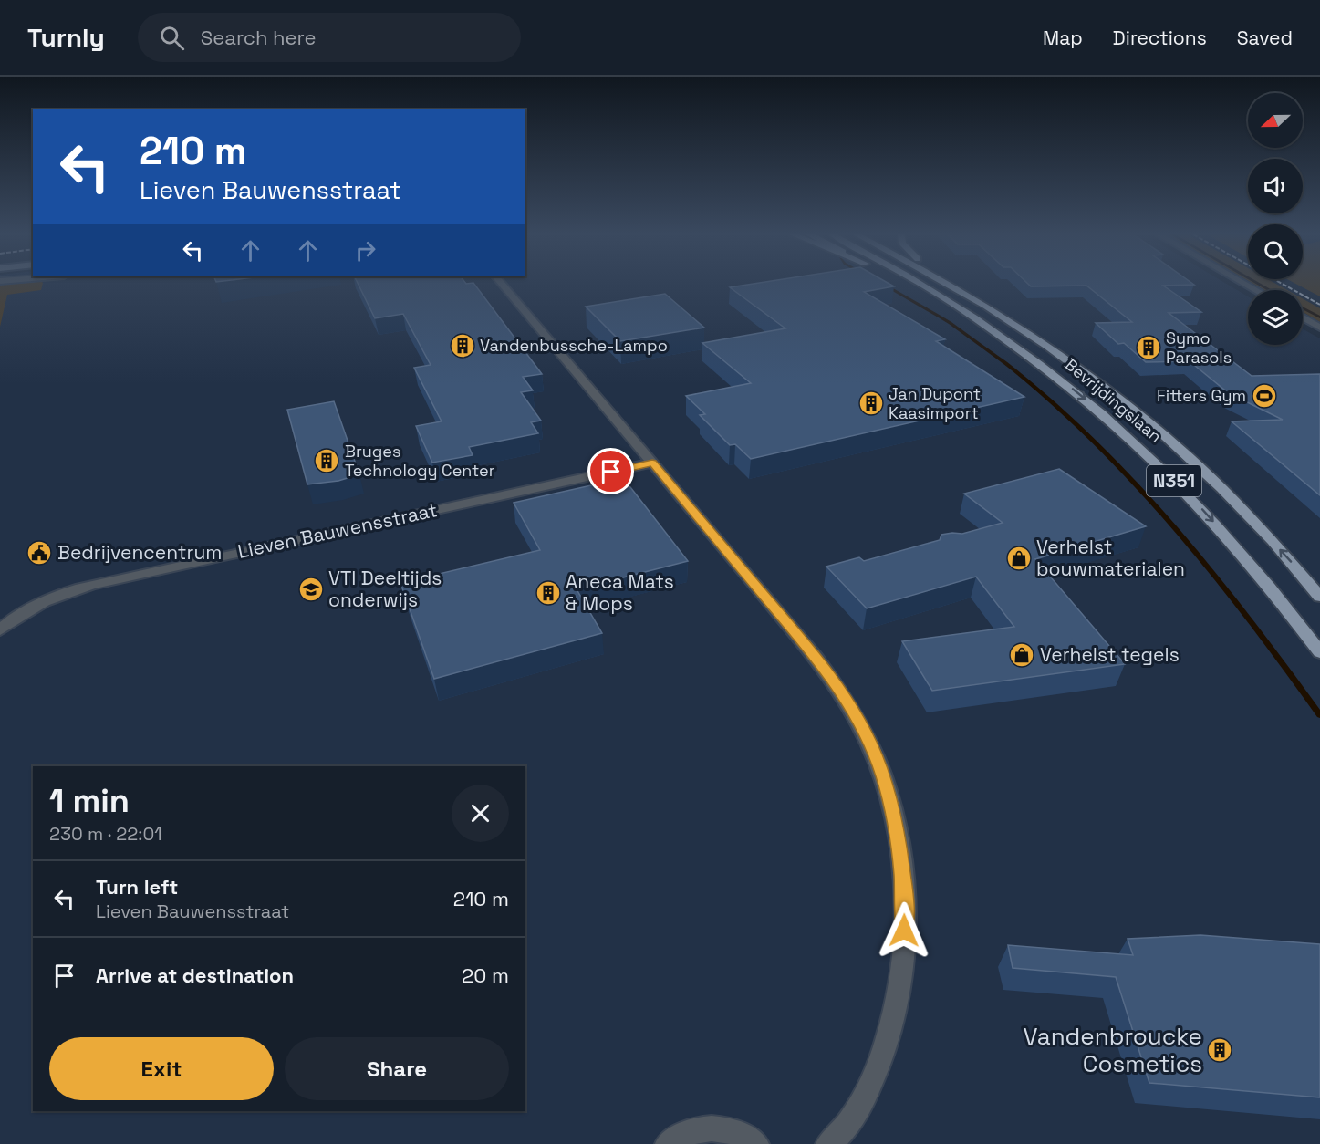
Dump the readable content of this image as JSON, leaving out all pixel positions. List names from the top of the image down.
{
  "streets": {
    "highway": ["Bevrijdingslaan", "N351"],
    "street": ["Lieven Bauwensstraat"]
  },
  "places": {
    "building": [
      "Vandenbussche-Lampo",
      "Symo Parasols",
      "Jan Dupont Kaasimport",
      "Bruges Technology Center",
      "Aneca Mats & Mops",
      "Vandenbroucke Cosmetics"
    ],
    "sports": ["Fitters Gym"],
    "public building": ["Bedrijvencentrum"],
    "shop": ["Verhelst bouwmaterialen", "Verhelst tegels"],
    "school or university": ["VTI Deeltijds onderwijs"]
  },
  "north": "left",
  "page": {
    "header": "Turnly",
    "search": "Search here",
    "nav": ["Map", "Directions", "Saved"],
    "turn": ["210 m", "Lieven Bauwensstraat"],
    "heading": ["1 min", "230 m · 22:01"],
    "list": [
      {
        "name": "Turn left",
        "note": "Lieven Bauwensstraat",
        "value": "210 m"
      },
      {
        "name": "Arrive at destination",
        "value": "20 m"
      }
    ],
    "buttons": ["Exit", "Share"]
  }
}
